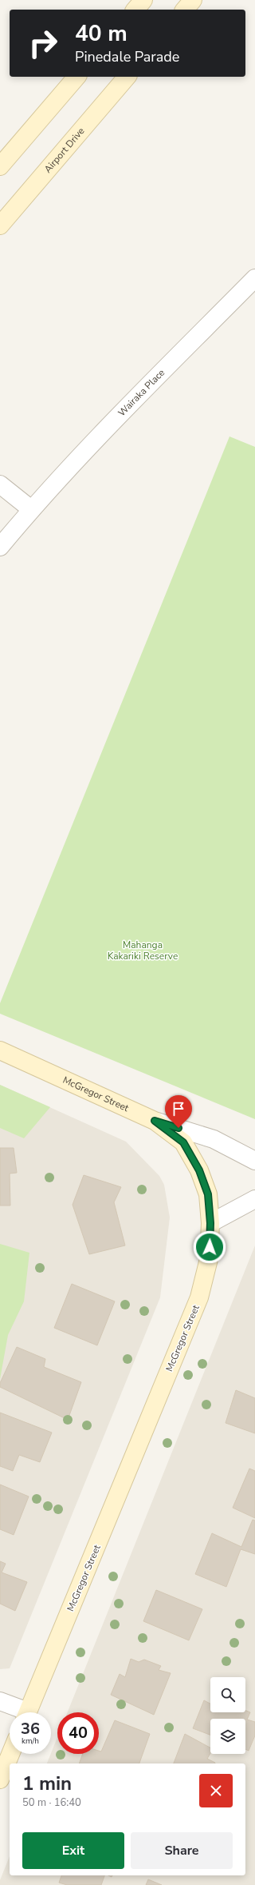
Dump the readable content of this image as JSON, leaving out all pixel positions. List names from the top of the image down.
{
  "streets": {
    "street": ["Airport Drive", "Wairaka Place", "McGregor Street"]
  },
  "parks": ["Mahanga Kakariki Reserve"],
  "page": {
    "turn": ["40 m", "Pinedale Parade"],
    "speed": "36 km/h",
    "limit": "40",
    "heading": ["1 min", "50 m · 16:40"],
    "buttons": ["Exit", "Share"]
  }
}
